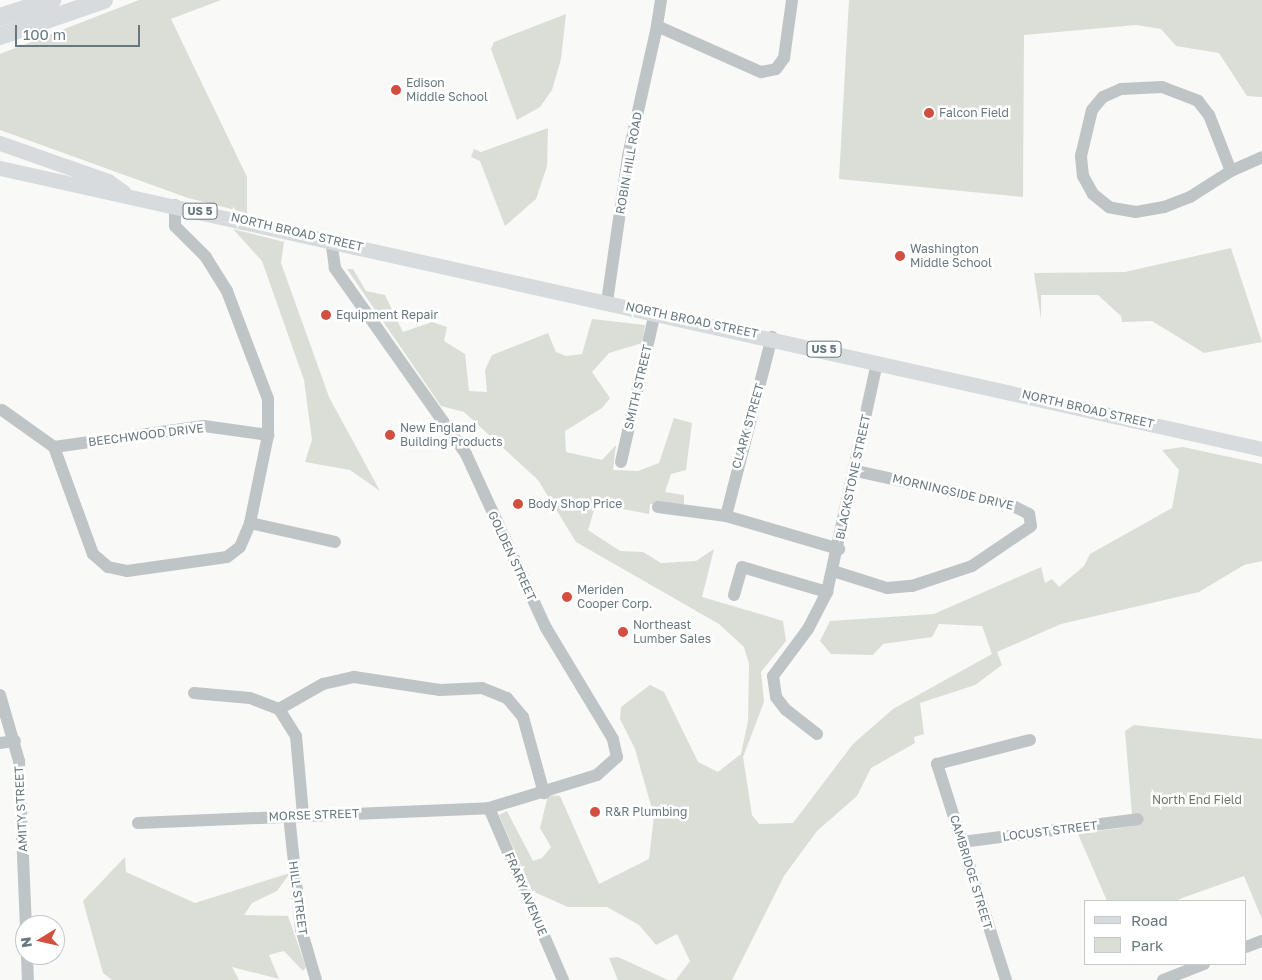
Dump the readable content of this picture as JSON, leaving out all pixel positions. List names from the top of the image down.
{
  "streets": {
    "main road": ["US 5", "NORTH BROAD STREET"],
    "street": [
      "ROBIN HILL ROAD",
      "SMITH STREET",
      "CLARK STREET",
      "BEECHWOOD DRIVE",
      "BLACKSTONE STREET",
      "MORNINGSIDE DRIVE",
      "GOLDEN STREET",
      "AMITY STREET",
      "MORSE STREET",
      "LOCUST STREET",
      "CAMBRIDGE STREET",
      "FRARY AVENUE",
      "HILL STREET"
    ]
  },
  "crossings": [
    ["ROBIN HILL ROAD", "NORTH BROAD STREET"],
    ["NORTH BROAD STREET", "SMITH STREET"],
    ["NORTH BROAD STREET", "CLARK STREET"],
    ["NORTH BROAD STREET", "BLACKSTONE STREET"],
    ["NORTH BROAD STREET", "GOLDEN STREET"],
    ["BLACKSTONE STREET", "MORNINGSIDE DRIVE"],
    ["GOLDEN STREET", "MORSE STREET"],
    ["GOLDEN STREET", "FRARY AVENUE"],
    ["MORSE STREET", "FRARY AVENUE"],
    ["MORSE STREET", "HILL STREET"],
    ["LOCUST STREET", "CAMBRIDGE STREET"]
  ],
  "parks": ["North End Field"],
  "places": [
    "Edison Middle School",
    "Falcon Field",
    "Washington Middle School",
    "Equipment Repair",
    "New England Building Products",
    "Body Shop Price",
    "Meriden Cooper Corp.",
    "Northeast Lumber Sales",
    "R&R Plumbing"
  ],
  "legend": ["Road", "Park"],
  "scale_bar": "100 m",
  "north": "left"
}
